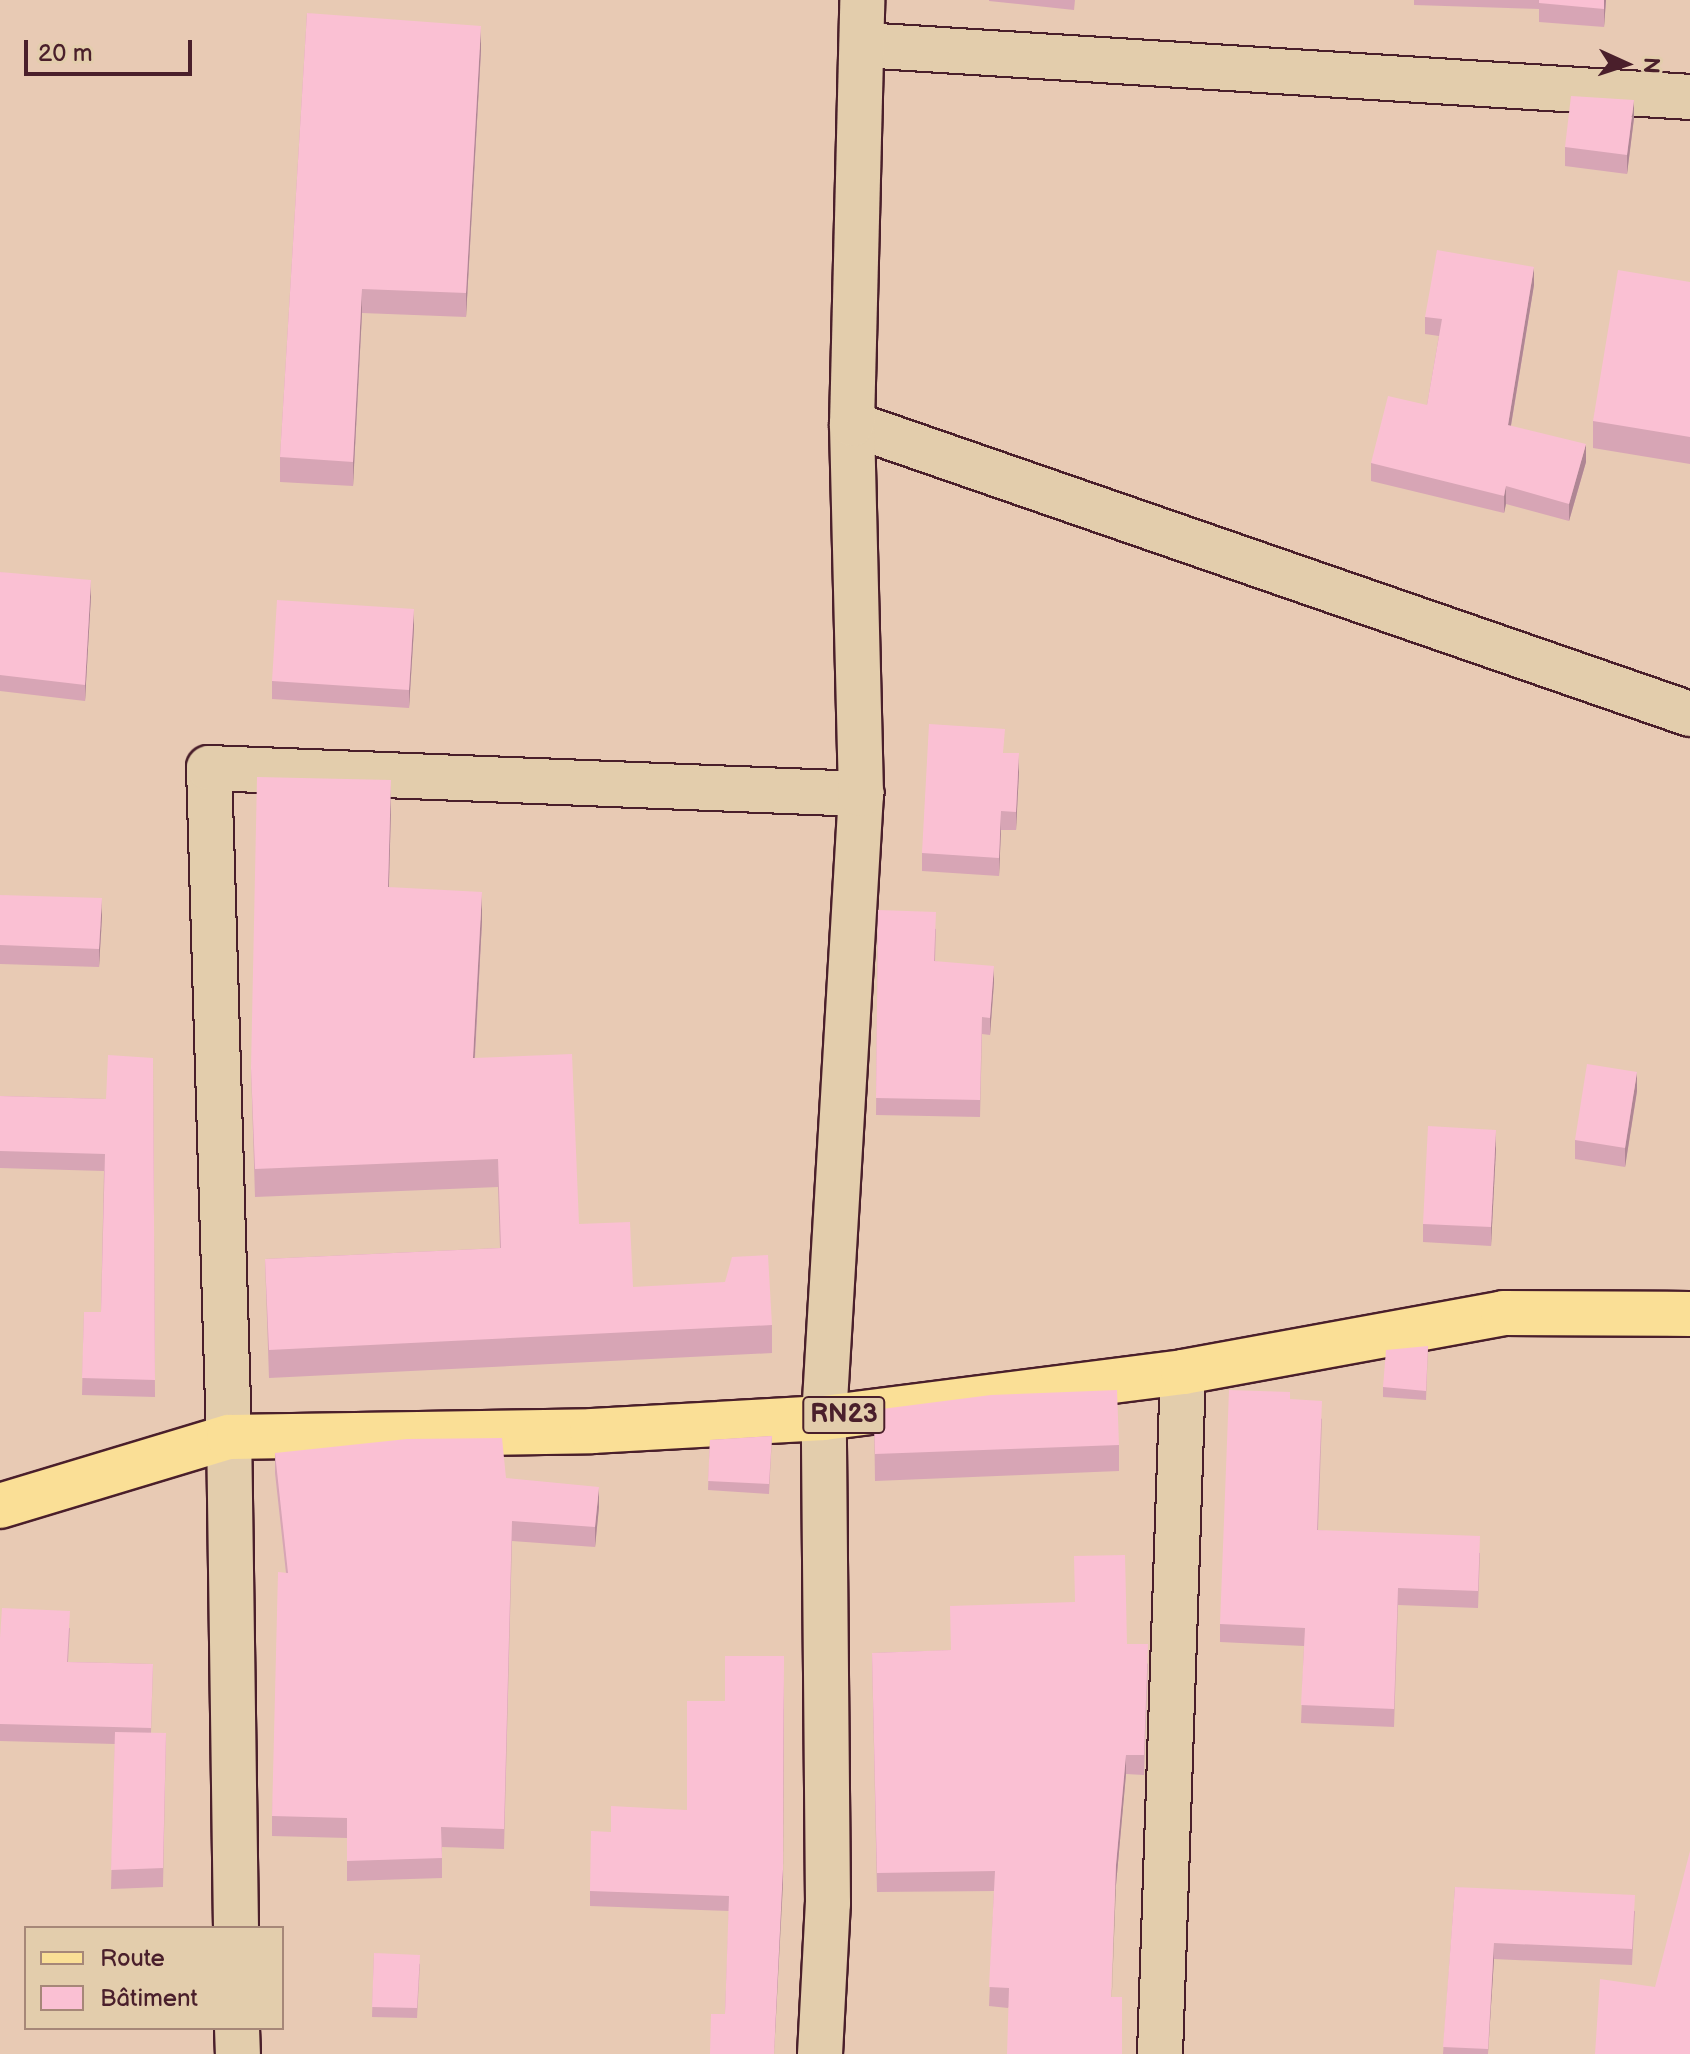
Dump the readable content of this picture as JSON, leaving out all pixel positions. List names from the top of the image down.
{
  "streets": {
    "main road": ["RN23"]
  },
  "legend": ["Route", "Bâtiment"],
  "scale_bar": "20 m",
  "north": "right"
}
